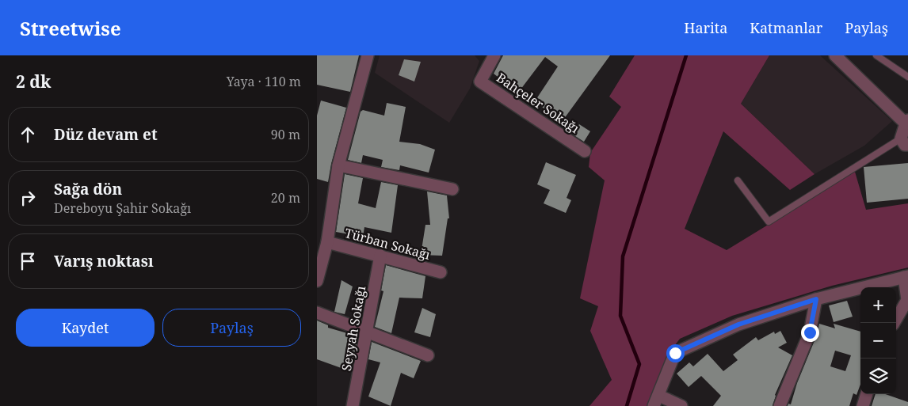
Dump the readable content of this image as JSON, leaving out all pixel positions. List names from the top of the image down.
{
  "streets": {
    "street": ["Bahçeler Sokağı", "Türban Sokağı", "Seyyah Sokağı"]
  },
  "crossings": [
    ["Türban Sokağı", "Seyyah Sokağı"]
  ],
  "page": {
    "header": "Streetwise",
    "nav": ["Harita", "Katmanlar", "Paylaş"],
    "heading": ["2 dk", "Yaya · 110 m"],
    "list": [
      ["Düz devam et", "90 m"],
      ["Sağa dön", "Dereboyu Şahir Sokağı", "20 m"],
      "Varış noktası"
    ],
    "map_buttons": ["+", "−"],
    "buttons": ["Kaydet", "Paylaş"]
  }
}
